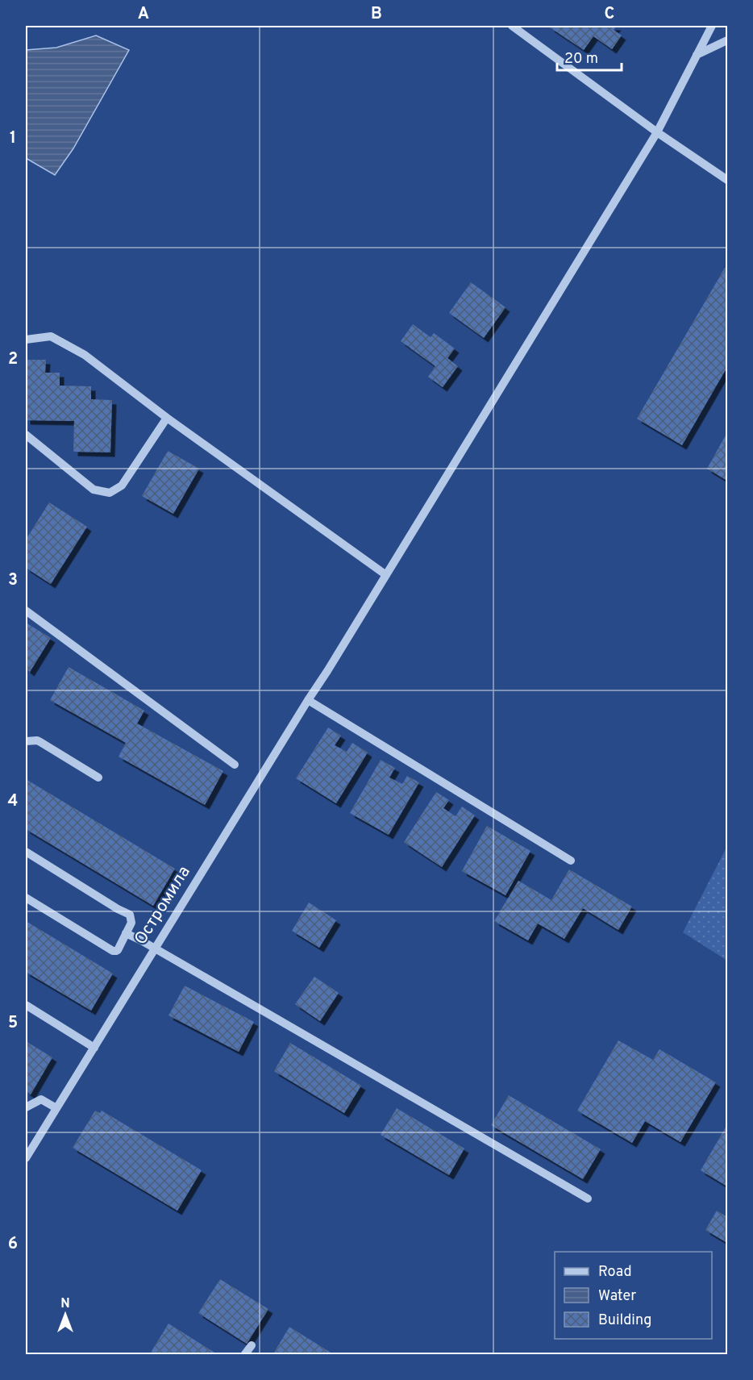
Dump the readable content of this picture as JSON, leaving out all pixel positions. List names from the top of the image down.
{
  "streets": {
    "street": ["Остромила"]
  },
  "legend": ["Road", "Water", "Building"],
  "scale_bar": "20 m",
  "north": "top",
  "grid": {
    "columns": ["A", "B", "C"],
    "rows": [
      "1",
      "2",
      "3",
      "4",
      "5",
      "6"
    ]
  }
}
